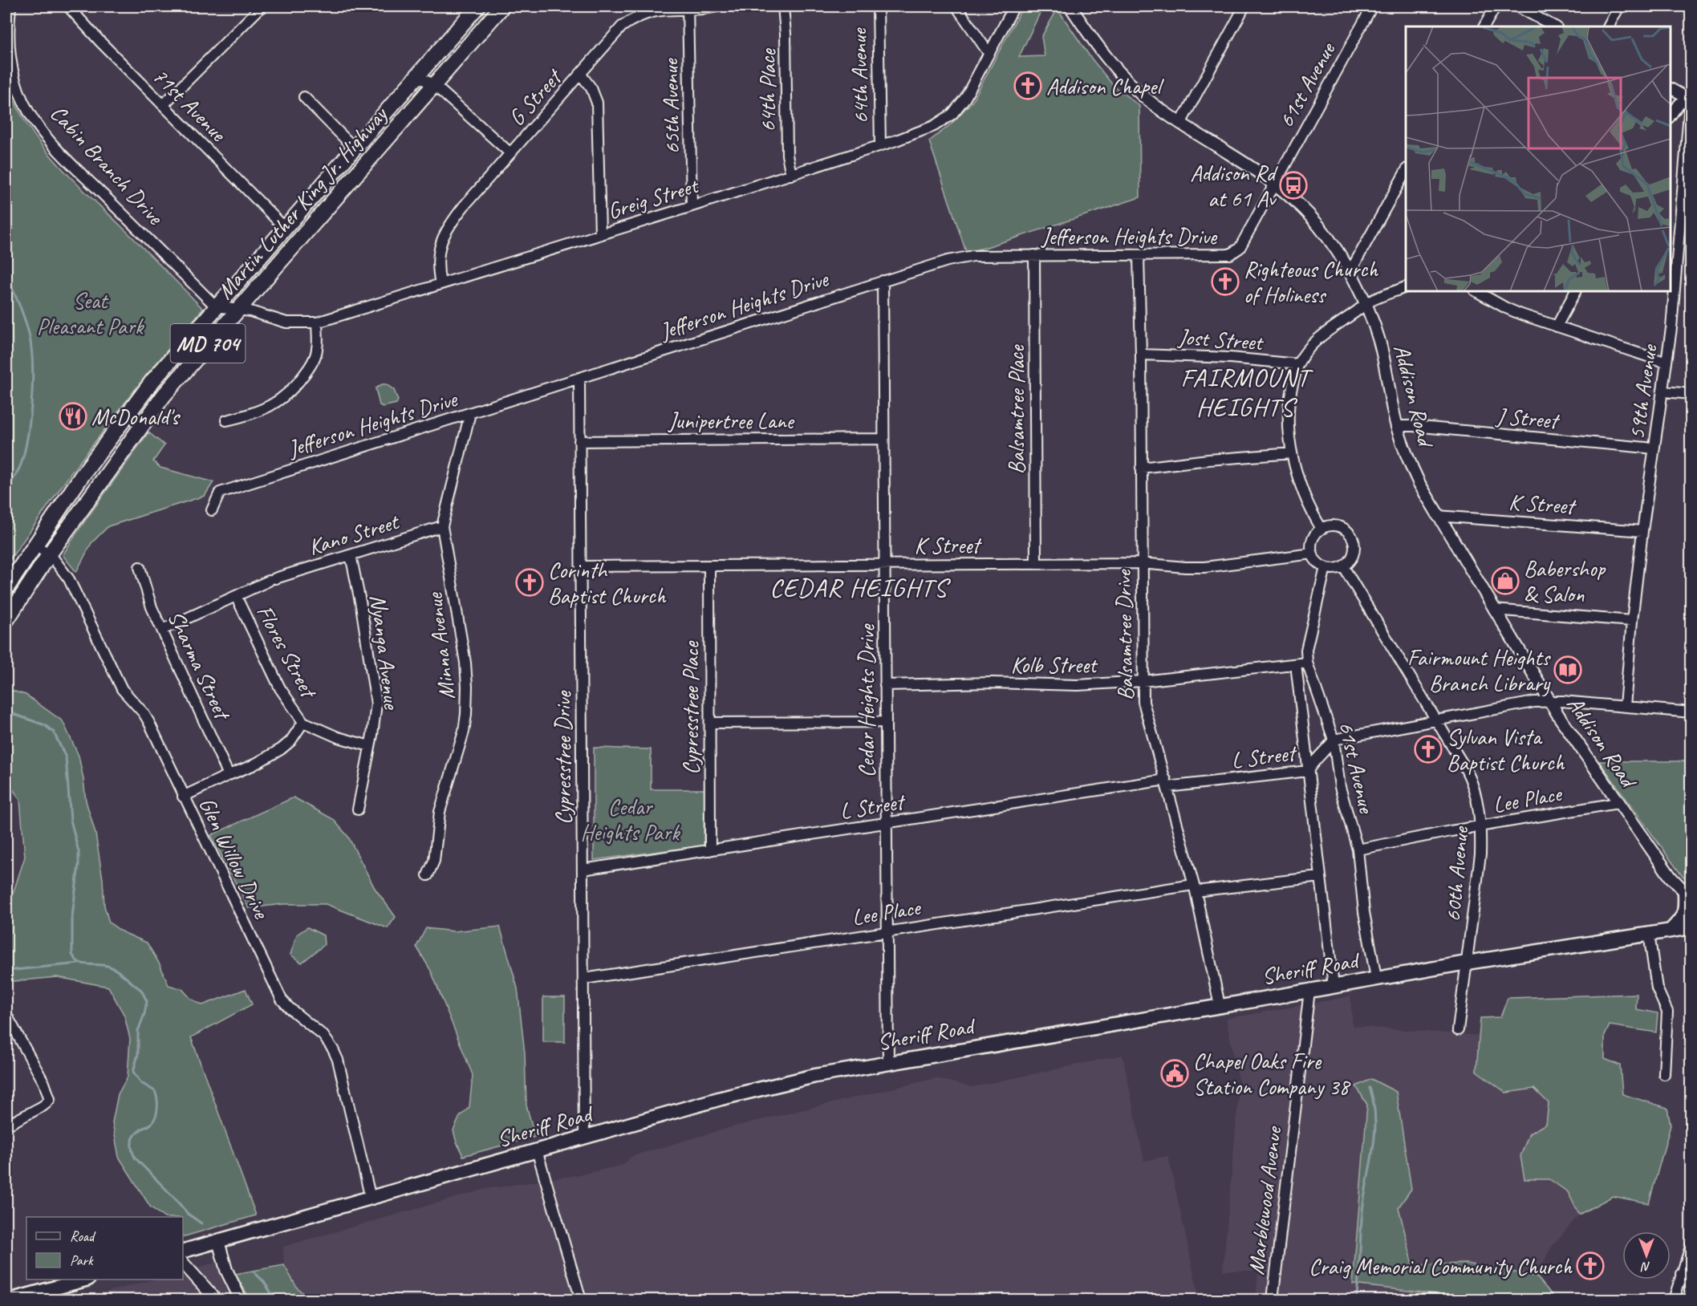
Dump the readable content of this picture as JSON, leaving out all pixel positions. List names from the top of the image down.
{
  "streets": {
    "main road": ["Martin Luther King Jr. Highway", "MD 704", "Sheriff Road"],
    "street": [
      "64th Avenue",
      "61st Avenue",
      "64th Place",
      "G Street",
      "71st Avenue",
      "65th Avenue",
      "Cabin Branch Drive",
      "Greig Street",
      "Jefferson Heights Drive",
      "Jost Street",
      "59th Avenue",
      "Addison Road",
      "Balsamtree Place",
      "J Street",
      "Junipertree Lane",
      "K Street",
      "Kano Street",
      "Balsamtree Drive",
      "Minna Avenue",
      "Flores Street",
      "Nyanga Avenue",
      "Sharma Street",
      "Kolb Street",
      "Cedar Heights Drive",
      "Cypresstree Place",
      "L Street",
      "Cypresstree Drive",
      "Lee Place",
      "Glen Willow Drive",
      "60th Avenue",
      "Marblewood Avenue"
    ]
  },
  "crossings": [
    ["64th Avenue", "Greig Street"],
    ["61st Avenue", "Jefferson Heights Drive"],
    ["61st Avenue", "Addison Road"],
    ["61st Avenue", "K Street"],
    ["61st Avenue", "Kolb Street"],
    ["61st Avenue", "L Street"],
    ["61st Avenue", "Lee Place"],
    ["61st Avenue", "60th Avenue"],
    ["61st Avenue", "Sheriff Road"],
    ["64th Place", "Greig Street"],
    ["G Street", "65th Avenue"],
    ["G Street", "Greig Street"],
    ["71st Avenue", "Martin Luther King Jr. Highway"],
    ["65th Avenue", "Greig Street"],
    ["Cabin Branch Drive", "Martin Luther King Jr. Highway"],
    ["Greig Street", "Martin Luther King Jr. Highway"],
    ["Martin Luther King Jr. Highway", "Glen Willow Drive"],
    ["Jefferson Heights Drive", "Addison Road"],
    ["Jefferson Heights Drive", "Balsamtree Place"],
    ["Jefferson Heights Drive", "Balsamtree Drive"],
    ["Jefferson Heights Drive", "Minna Avenue"],
    ["Jefferson Heights Drive", "Cedar Heights Drive"],
    ["Jefferson Heights Drive", "Cypresstree Drive"],
    ["Jost Street", "Balsamtree Drive"],
    ["59th Avenue", "J Street"],
    ["59th Avenue", "K Street"],
    ["Addison Road", "J Street"],
    ["Addison Road", "K Street"],
    ["Addison Road", "Lee Place"],
    ["Balsamtree Place", "K Street"],
    ["Junipertree Lane", "Cedar Heights Drive"],
    ["Junipertree Lane", "Cypresstree Drive"],
    ["K Street", "Balsamtree Drive"],
    ["K Street", "Cedar Heights Drive"],
    ["K Street", "Cypresstree Place"],
    ["K Street", "Cypresstree Drive"],
    ["K Street", "60th Avenue"],
    ["Kano Street", "Minna Avenue"],
    ["Kano Street", "Flores Street"],
    ["Kano Street", "Nyanga Avenue"],
    ["Kano Street", "Sharma Street"],
    ["Balsamtree Drive", "Kolb Street"],
    ["Balsamtree Drive", "L Street"],
    ["Balsamtree Drive", "Lee Place"],
    ["Balsamtree Drive", "Sheriff Road"],
    ["Kolb Street", "Cedar Heights Drive"],
    ["Cedar Heights Drive", "L Street"],
    ["Cedar Heights Drive", "Lee Place"],
    ["Cedar Heights Drive", "Sheriff Road"],
    ["Cypresstree Place", "L Street"],
    ["L Street", "Cypresstree Drive"],
    ["Cypresstree Drive", "Lee Place"],
    ["Cypresstree Drive", "Sheriff Road"],
    ["Lee Place", "60th Avenue"],
    ["Glen Willow Drive", "Sheriff Road"],
    ["60th Avenue", "Sheriff Road"],
    ["Sheriff Road", "Marblewood Avenue"]
  ],
  "districts": ["FAIRMOUNT HEIGHTS", "CEDAR HEIGHTS"],
  "parks": ["Seat Pleasant Park", "Cedar Heights Park"],
  "places": {
    "church": [
      "Addison Chapel",
      "Righteous Church of Holiness",
      "Corinth Baptist Church",
      "Sylvan Vista Baptist Church",
      "Craig Memorial Community Church"
    ],
    "bus stop": ["Addison Rd at 61 Av"],
    "restaurant": ["McDonald's"],
    "shop": ["Babershop & Salon"],
    "library": ["Fairmount Heights Branch Library"],
    "public building": ["Chapel Oaks Fire Station Company 38"]
  },
  "legend": ["Road", "Park"],
  "north": "bottom"
}
